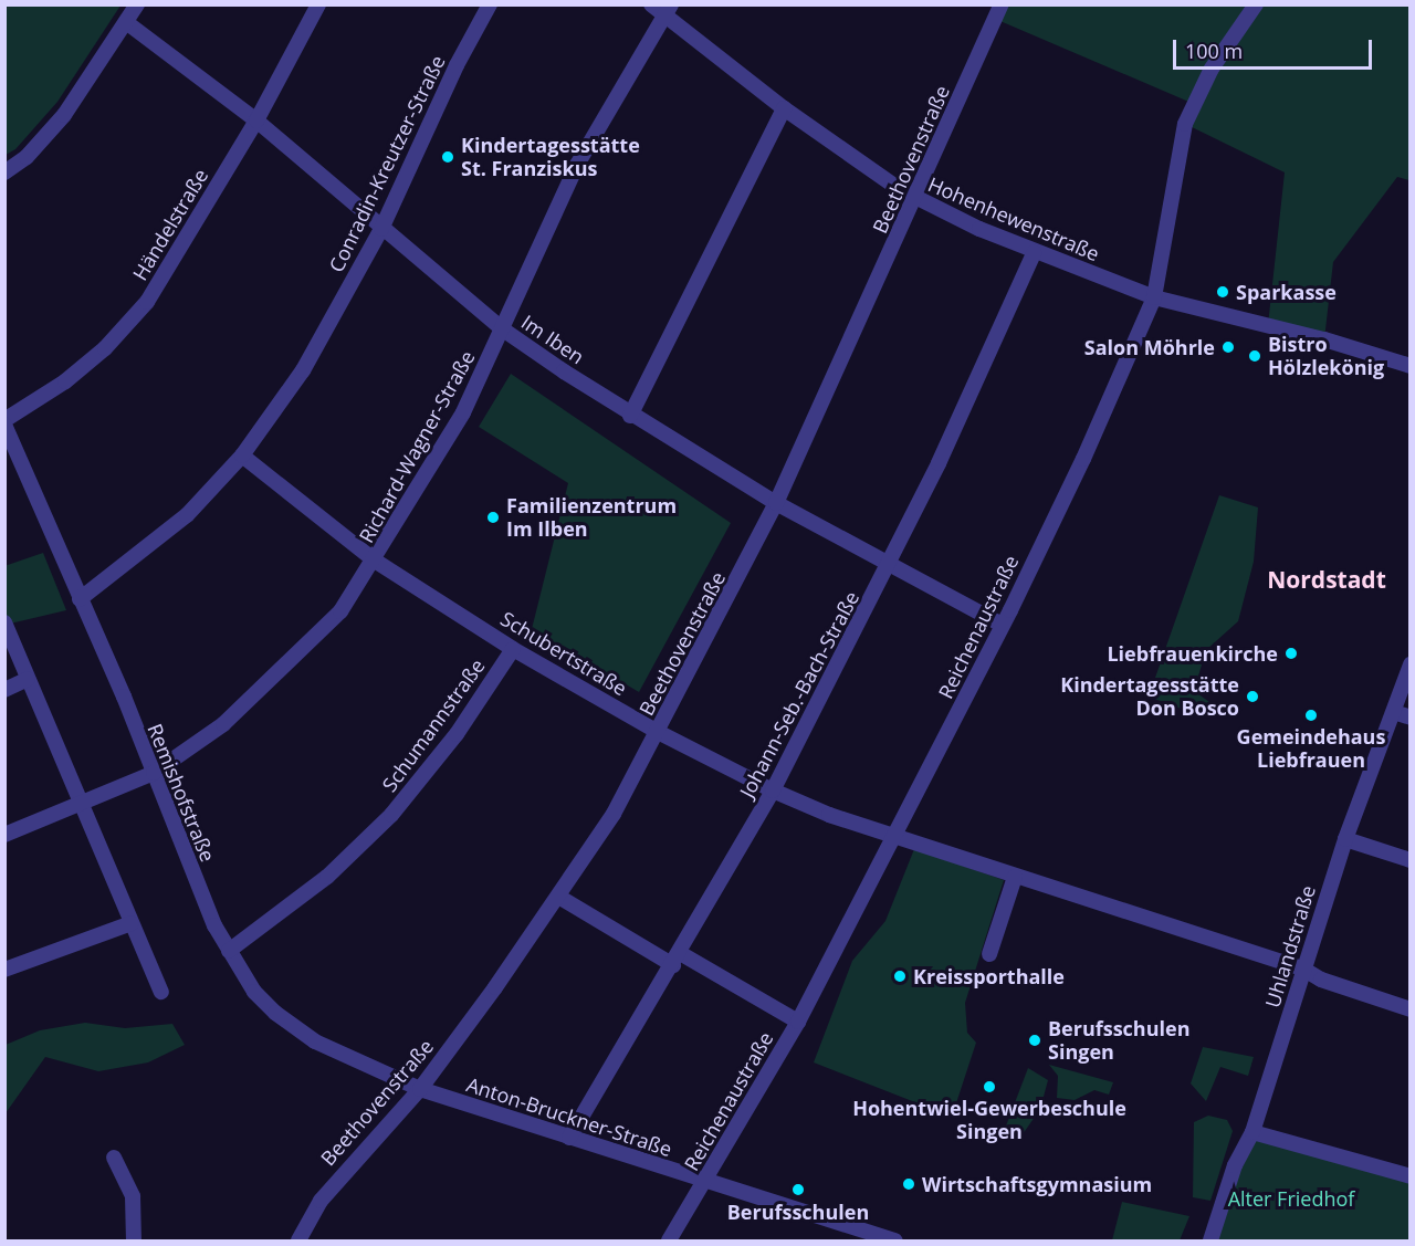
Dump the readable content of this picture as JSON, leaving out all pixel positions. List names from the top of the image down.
{
  "streets": {
    "street": [
      "Beethovenstraße",
      "Conradin-Kreutzer-Straße",
      "Hohenhewenstraße",
      "Händelstraße",
      "Im Iben",
      "Richard-Wagner-Straße",
      "Reichenaustraße",
      "Schubertstraße",
      "Johann-Seb.-Bach-Straße",
      "Schumannstraße",
      "Remishofstraße",
      "Uhlandstraße",
      "Anton-Bruckner-Straße"
    ]
  },
  "crossings": [
    ["Beethovenstraße", "Hohenhewenstraße"],
    ["Beethovenstraße", "Im Iben"],
    ["Beethovenstraße", "Schubertstraße"],
    ["Beethovenstraße", "Remishofstraße"],
    ["Beethovenstraße", "Anton-Bruckner-Straße"],
    ["Conradin-Kreutzer-Straße", "Im Iben"],
    ["Conradin-Kreutzer-Straße", "Schubertstraße"],
    ["Conradin-Kreutzer-Straße", "Remishofstraße"],
    ["Hohenhewenstraße", "Richard-Wagner-Straße"],
    ["Hohenhewenstraße", "Reichenaustraße"],
    ["Hohenhewenstraße", "Johann-Seb.-Bach-Straße"],
    ["Händelstraße", "Im Iben"],
    ["Händelstraße", "Remishofstraße"],
    ["Im Iben", "Richard-Wagner-Straße"],
    ["Im Iben", "Reichenaustraße"],
    ["Im Iben", "Johann-Seb.-Bach-Straße"],
    ["Richard-Wagner-Straße", "Schubertstraße"],
    ["Richard-Wagner-Straße", "Remishofstraße"],
    ["Reichenaustraße", "Schubertstraße"],
    ["Reichenaustraße", "Anton-Bruckner-Straße"],
    ["Schubertstraße", "Johann-Seb.-Bach-Straße"],
    ["Schubertstraße", "Schumannstraße"],
    ["Schubertstraße", "Uhlandstraße"],
    ["Johann-Seb.-Bach-Straße", "Anton-Bruckner-Straße"],
    ["Schumannstraße", "Remishofstraße"],
    ["Remishofstraße", "Anton-Bruckner-Straße"]
  ],
  "districts": ["Nordstadt"],
  "parks": ["Alter Friedhof"],
  "places": [
    "Kindertagesstätte St. Franziskus",
    "Sparkasse",
    "Salon Möhrle",
    "Bistro Hölzlekönig",
    "Familienzentrum Im Ilben",
    "Liebfrauenkirche",
    "Kindertagesstätte Don Bosco",
    "Gemeindehaus Liebfrauen",
    "Kreissporthalle",
    "Berufsschulen Singen",
    "Hohentwiel-Gewerbeschule Singen",
    "Wirtschaftsgymnasium",
    "Berufsschulen"
  ],
  "scale_bar": "100 m"
}
